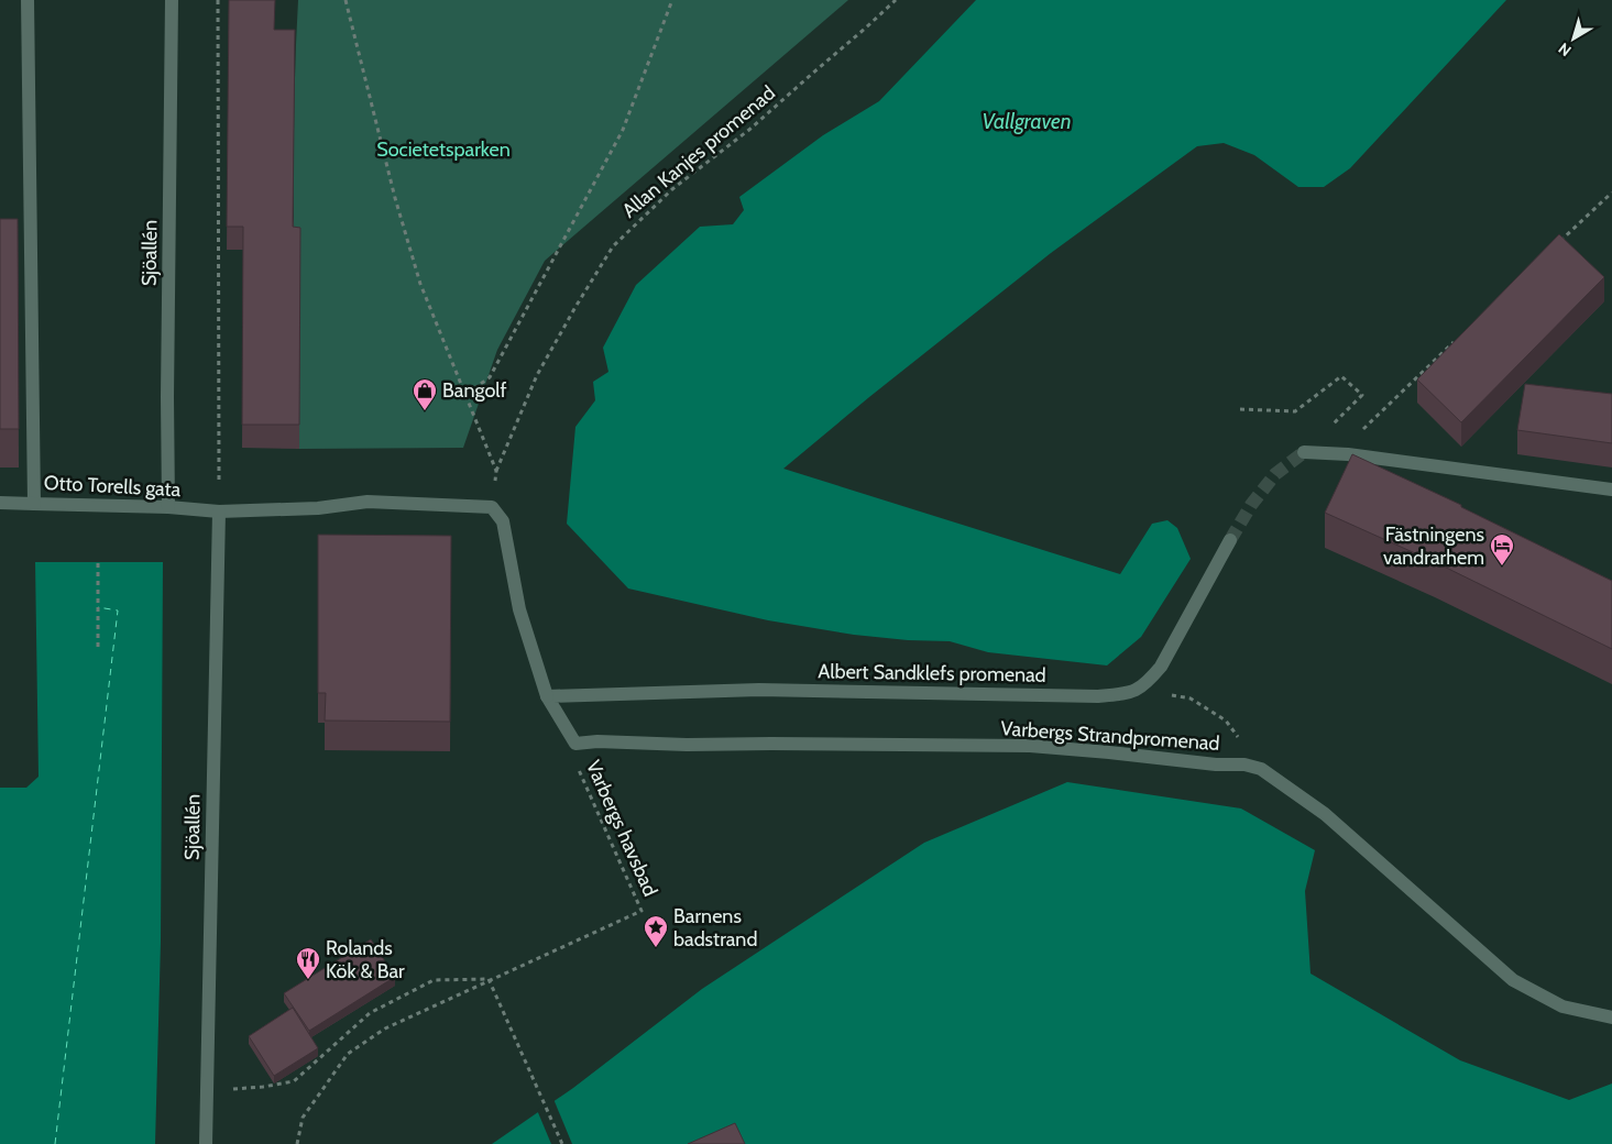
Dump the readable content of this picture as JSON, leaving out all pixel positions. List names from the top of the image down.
{
  "streets": {
    "street": [
      "Sjöallén",
      "Otto Torells gata",
      "Albert Sandklefs promenad",
      "Varbergs Strandpromenad"
    ],
    "path": ["Allan Kanjes promenad", "Varbergs havsbad"]
  },
  "crossings": [
    ["Sjöallén", "Otto Torells gata"],
    ["Albert Sandklefs promenad", "Varbergs Strandpromenad"]
  ],
  "water": ["Vallgraven"],
  "parks": ["Societetsparken"],
  "places": {
    "shop": ["Bangolf"],
    "hotel": ["Fästningens vandrarhem"],
    "place": ["Barnens badstrand"],
    "restaurant": ["Rolands Kök & Bar"]
  },
  "north": "bottom left"
}
